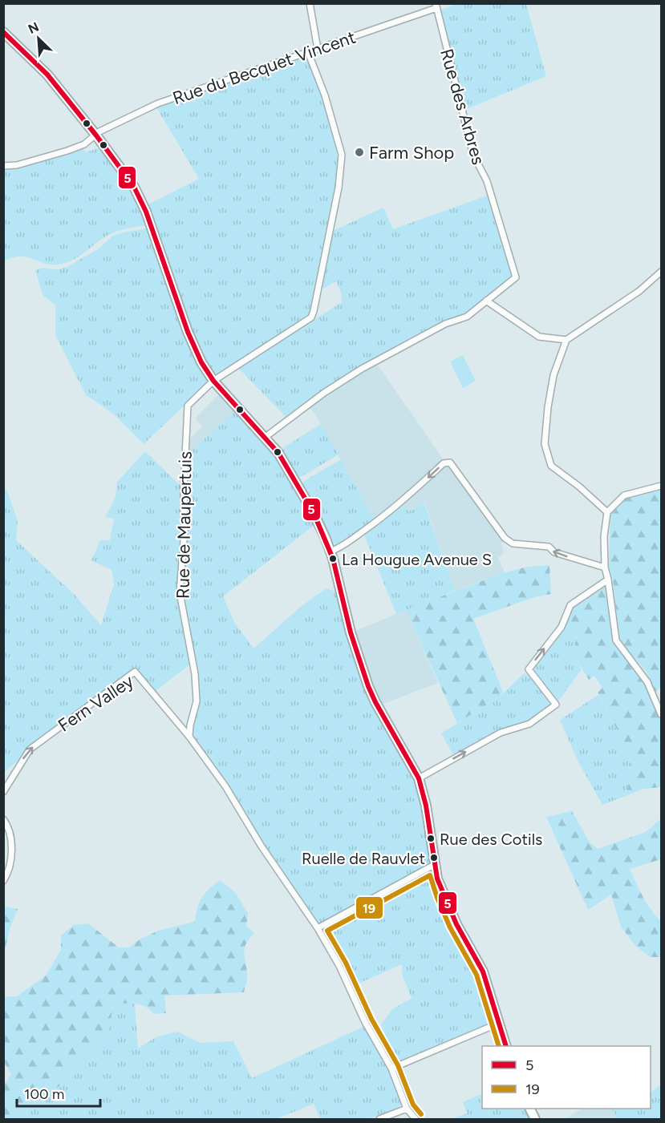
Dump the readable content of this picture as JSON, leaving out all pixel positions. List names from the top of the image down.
{
  "streets": {
    "street": [
      "Rue du Becquet Vincent",
      "Rue des Arbres",
      "Rue de Maupertuis",
      "Fern Valley"
    ]
  },
  "crossings": [
    ["Rue du Becquet Vincent", "Rue des Arbres"],
    ["Rue du Becquet Vincent", "Rue de Maupertuis"],
    ["Rue de Maupertuis", "Fern Valley"]
  ],
  "places": [
    "Farm Shop",
    "La Hougue Avenue S",
    "Rue des Cotils",
    "Ruelle de Rauvlet"
  ],
  "lines": ["transit line 5", "transit line 19"],
  "legend": ["5", "19"],
  "scale_bar": "100 m",
  "north": "top left"
}
